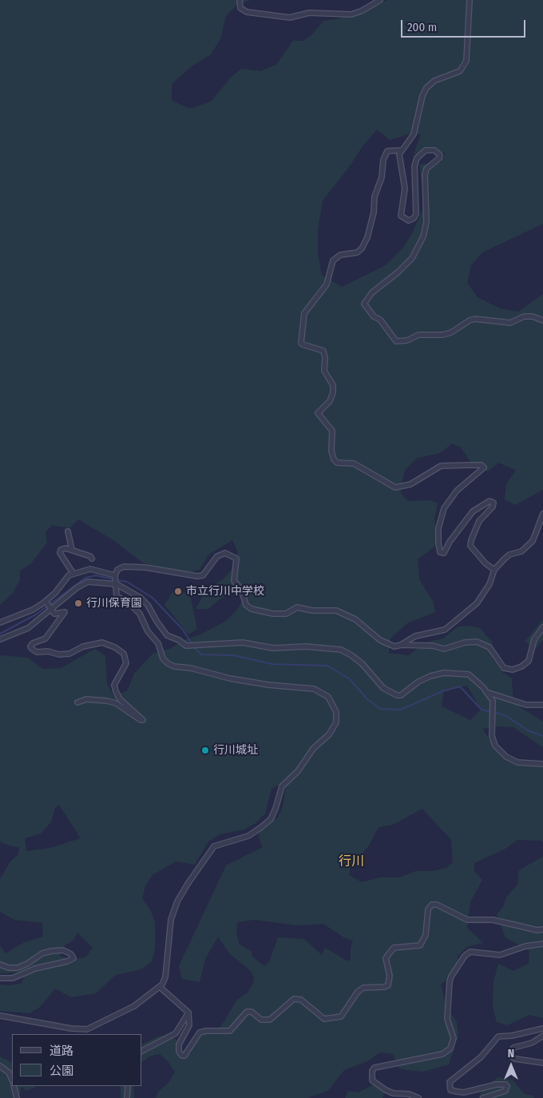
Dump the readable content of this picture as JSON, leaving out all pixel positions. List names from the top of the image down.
{
  "districts": ["行川"],
  "places": ["市立行川中学校", "行川保育園", "行川城址"],
  "legend": ["道路", "公園"],
  "scale_bar": "200 m",
  "north": "top"
}
